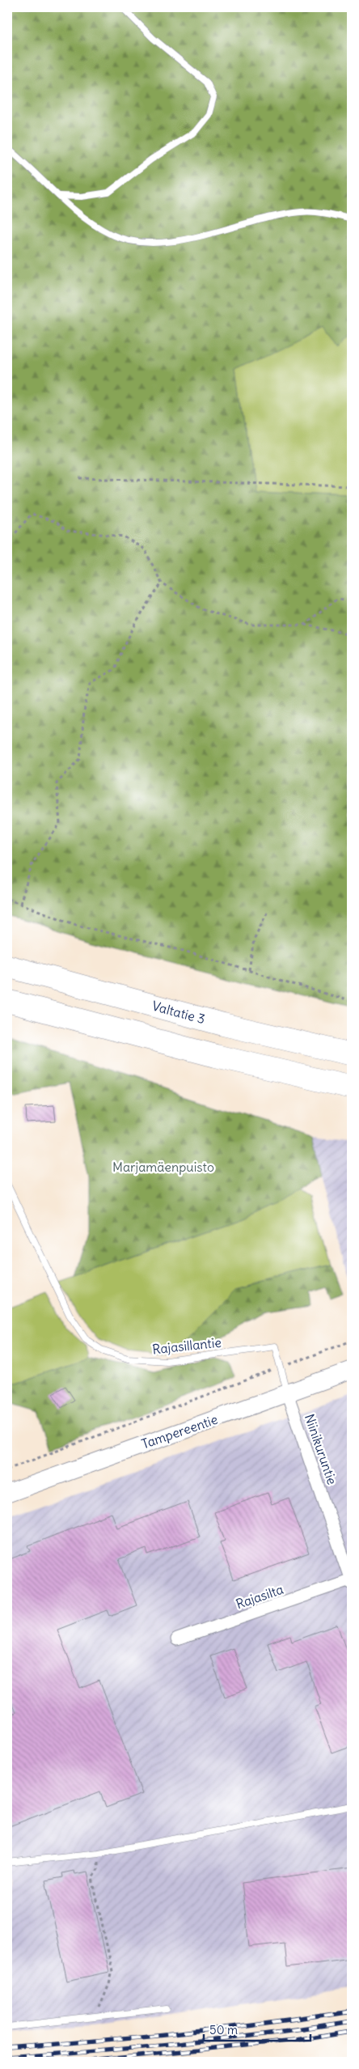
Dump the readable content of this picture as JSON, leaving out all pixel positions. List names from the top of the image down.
{
  "streets": {
    "highway": ["Valtatie 3"],
    "main road": ["Tampereentie"],
    "street": ["Niinikuruntie", "Rajasilta"],
    "lane": ["Rajasillantie"]
  },
  "crossings": [
    ["Rajasillantie", "Tampereentie"],
    ["Rajasillantie", "Niinikuruntie"],
    ["Tampereentie", "Niinikuruntie"],
    ["Niinikuruntie", "Rajasilta"]
  ],
  "parks": ["Marjamäenpuisto"],
  "scale_bar": "50 m"
}
